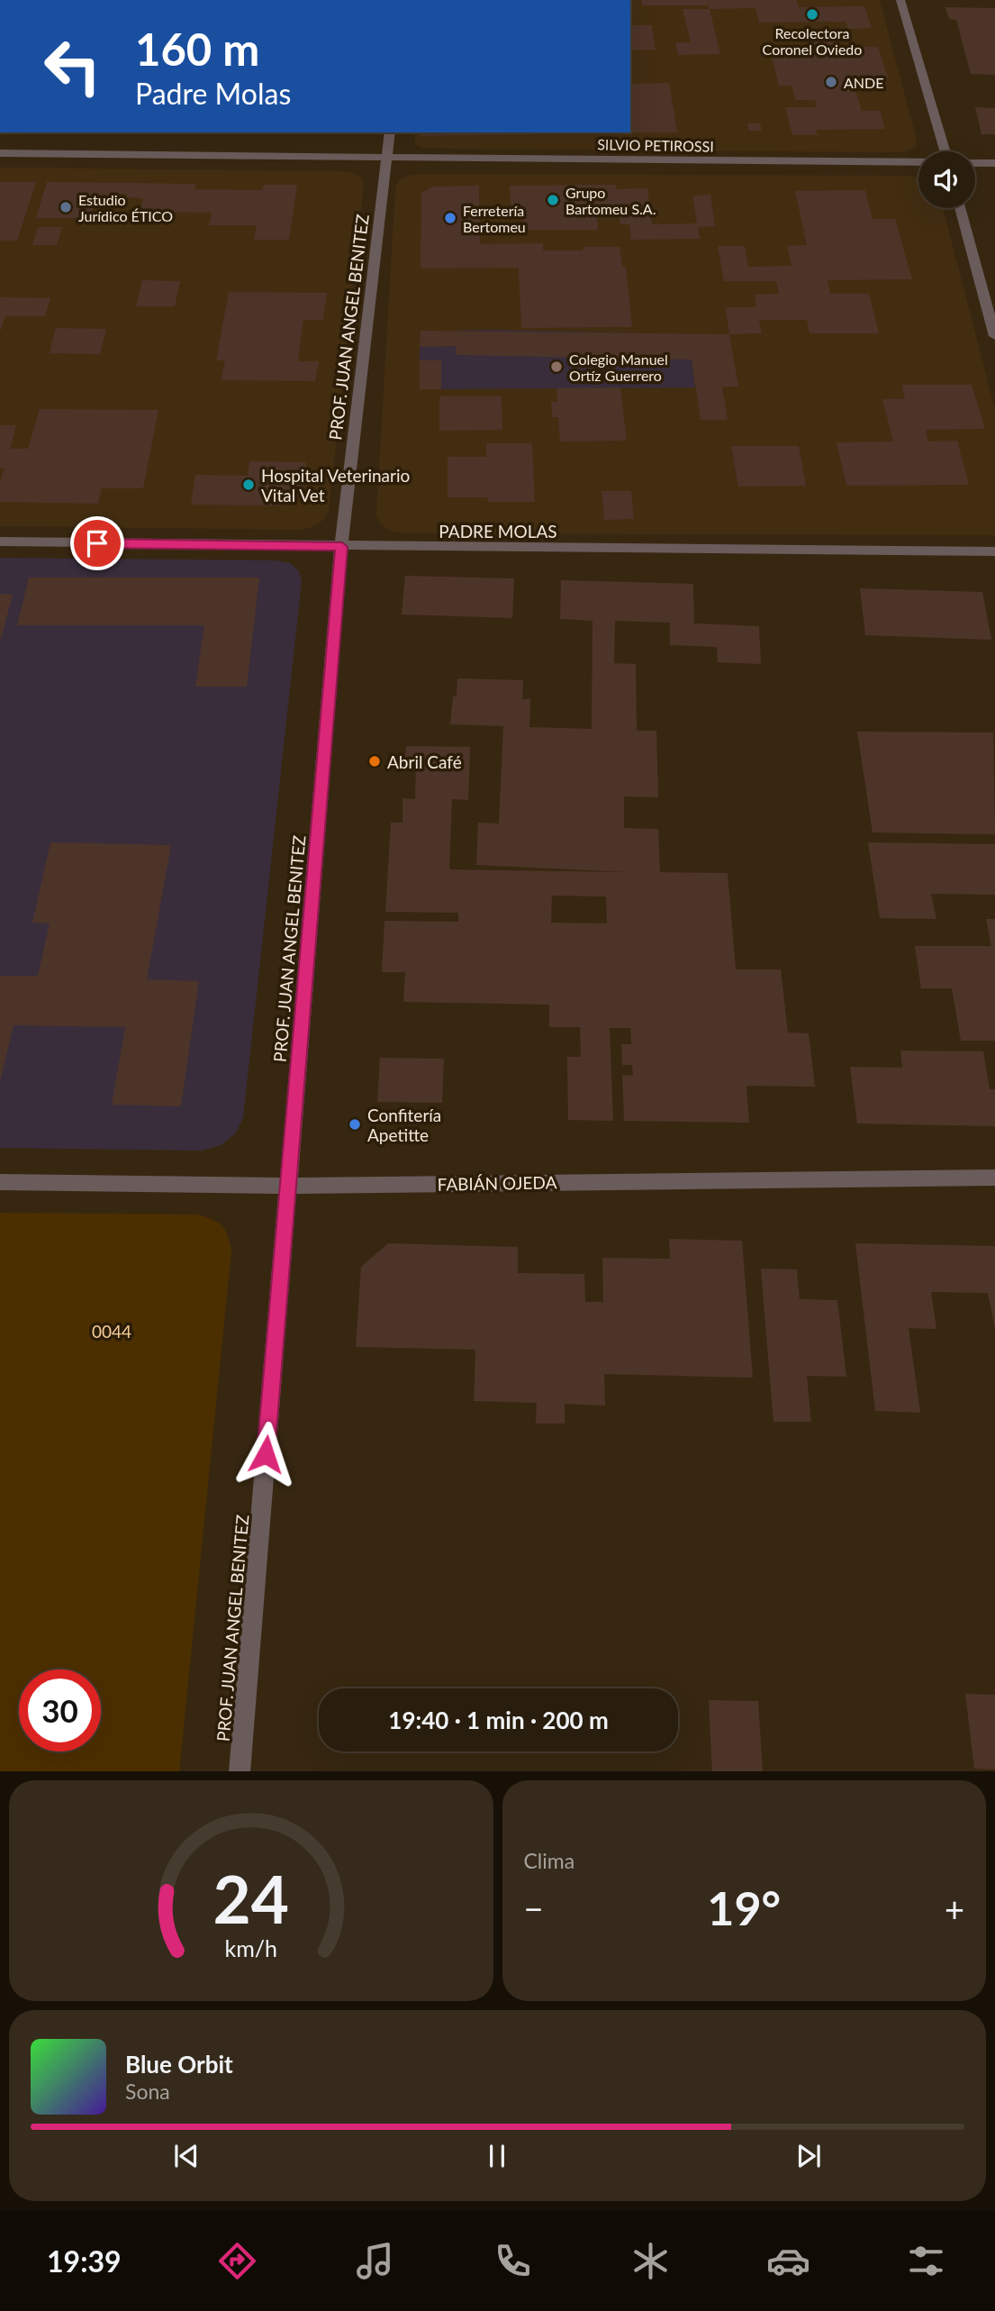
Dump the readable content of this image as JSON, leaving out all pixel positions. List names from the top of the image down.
{
  "streets": {
    "street": [
      "SILVIO PETIROSSI",
      "PROF. JUAN ANGEL BENITEZ",
      "PADRE MOLAS",
      "FABIÁN OJEDA"
    ]
  },
  "crossings": [
    ["SILVIO PETIROSSI", "PROF. JUAN ANGEL BENITEZ"],
    ["PROF. JUAN ANGEL BENITEZ", "PADRE MOLAS"],
    ["PROF. JUAN ANGEL BENITEZ", "FABIÁN OJEDA"]
  ],
  "parks": ["0044"],
  "places": [
    "Recolectora Coronel Oviedo",
    "ANDE",
    "Grupo Bartomeu S.A.",
    "Estudio Jurídico ÉTICO",
    "Ferretería Bertomeu",
    "Colegio Manuel Ortíz Guerrero",
    "Hospital Veterinario Vital Vet",
    "Abril Café",
    "Confitería Apetitte"
  ],
  "page": {
    "turn": ["160 m", "Padre Molas"],
    "limit": "30",
    "trip": "19:40 · 1 min · 200 m",
    "tile": "Clima",
    "heat": ["−", "19°", "+"],
    "song": ["Blue Orbit", "Sona"],
    "tabs": "19:39",
    "gauge": ["24", "km/h"]
  }
}
